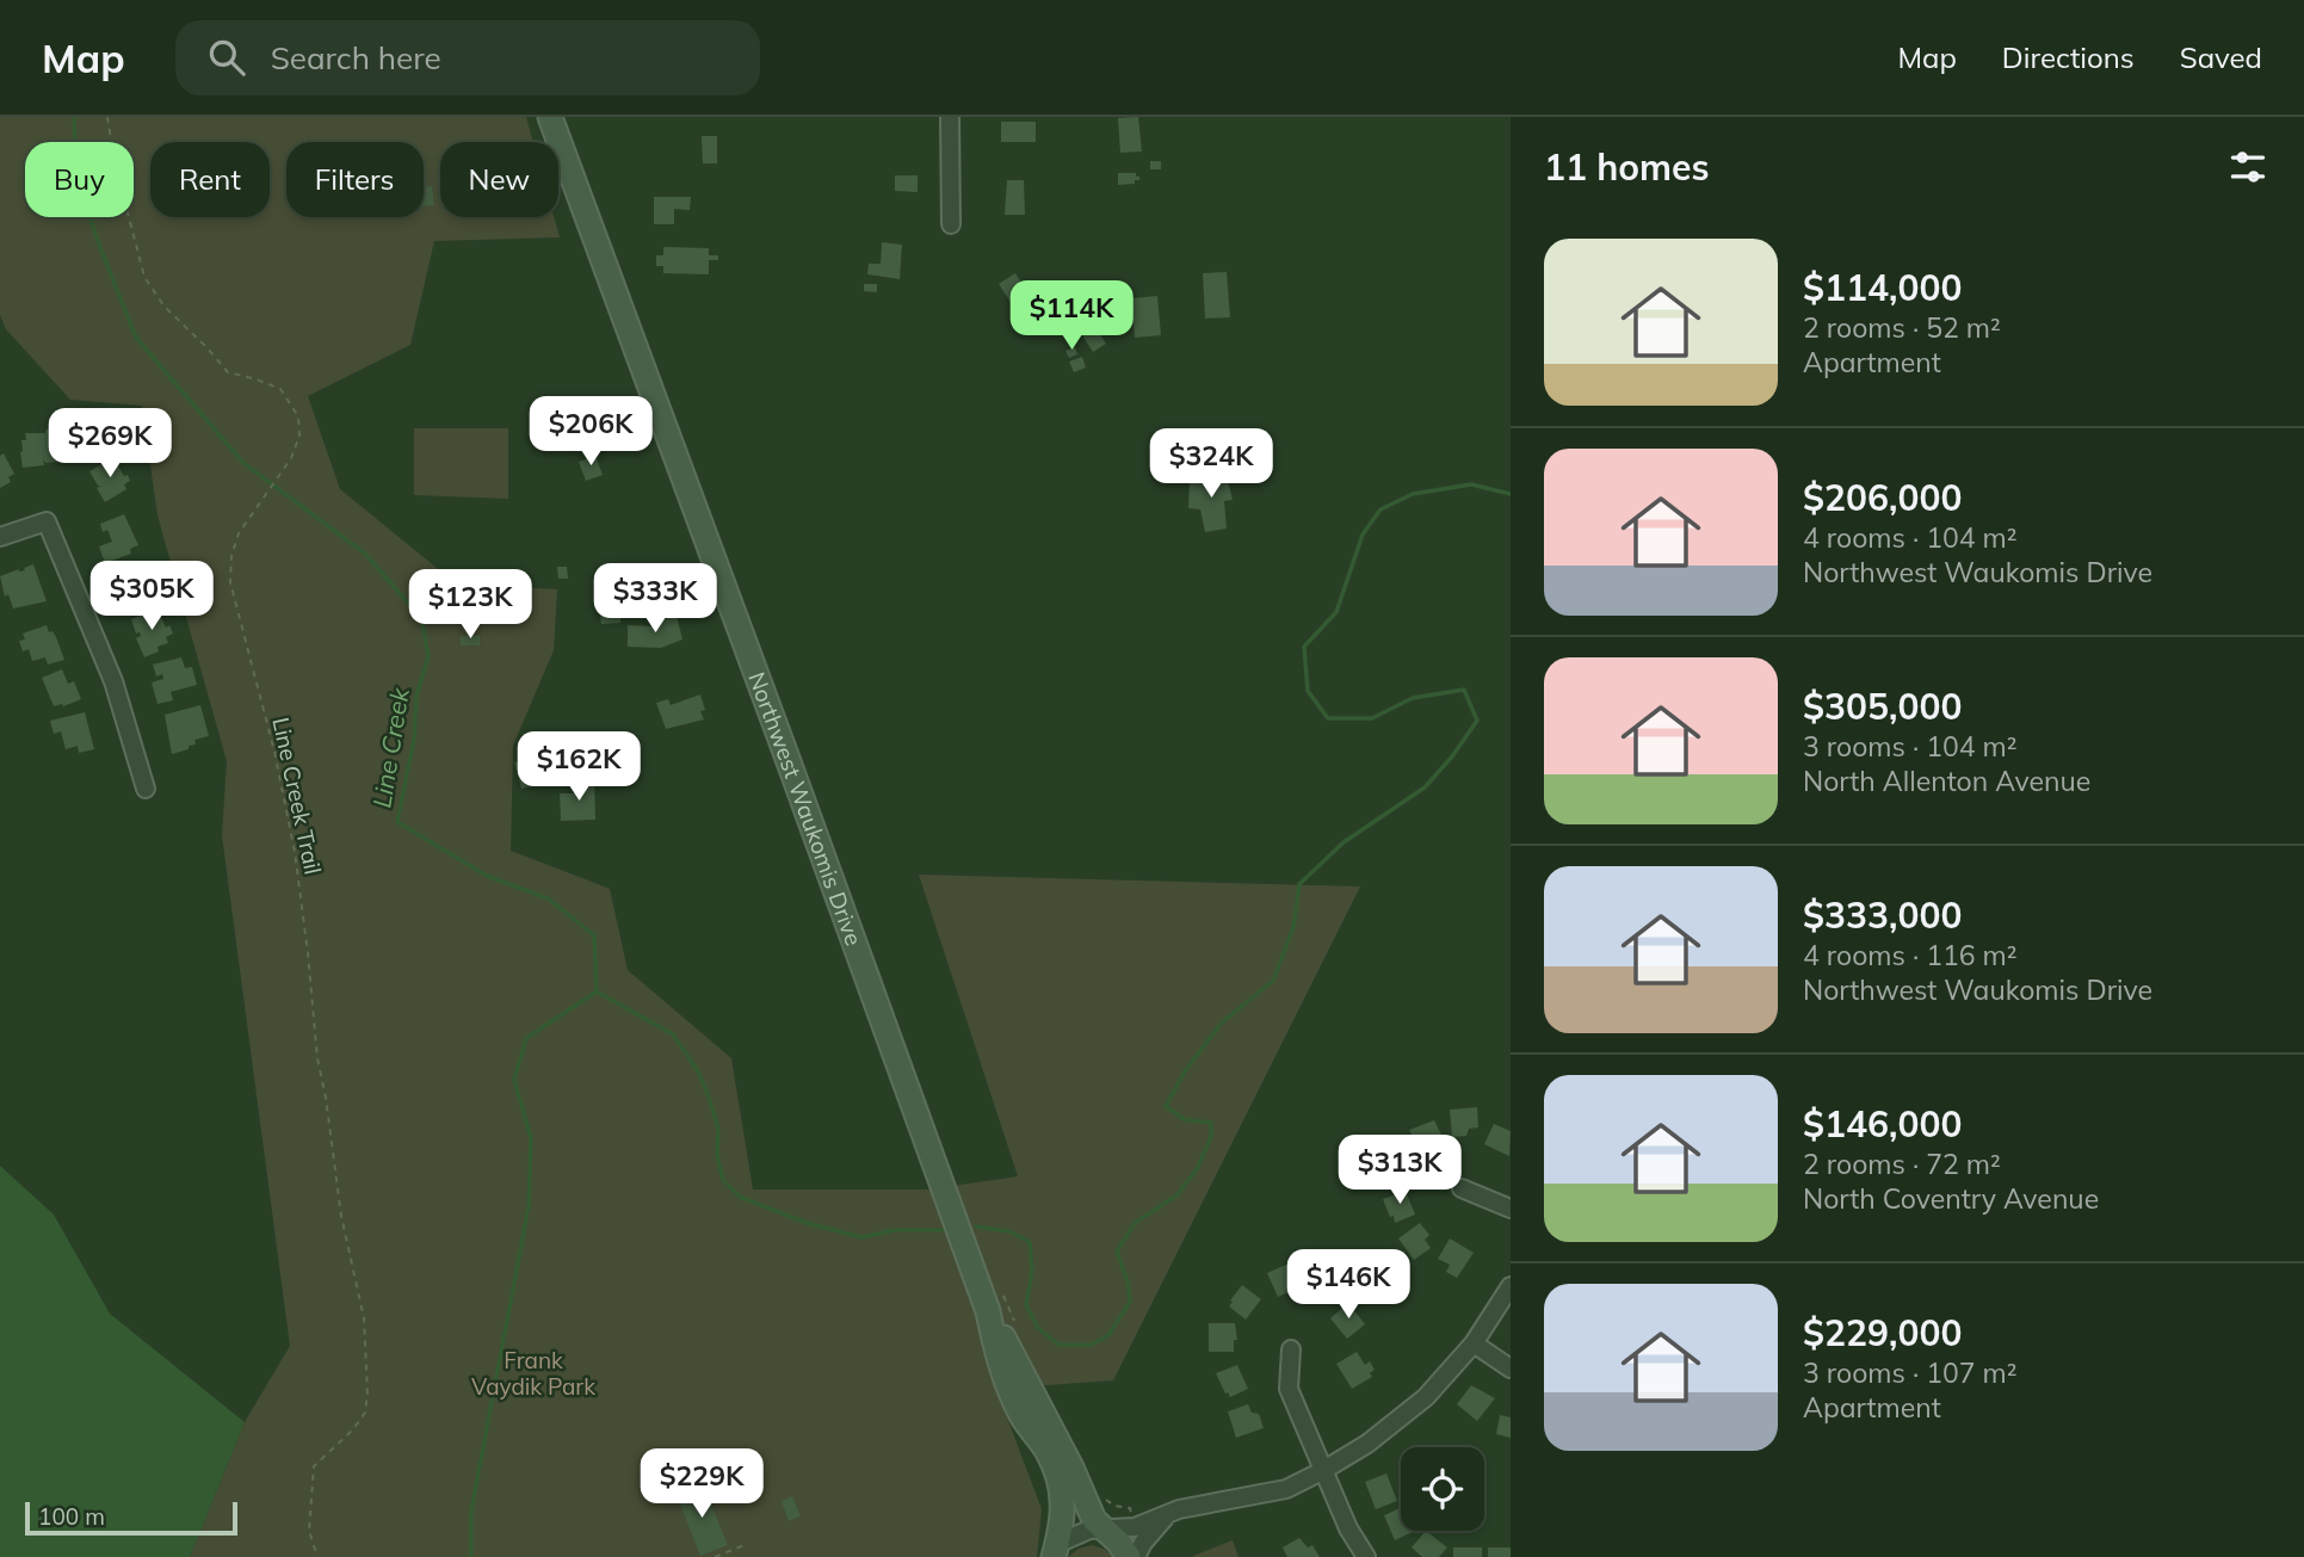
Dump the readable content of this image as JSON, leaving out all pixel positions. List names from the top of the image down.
{
  "streets": {
    "main road": ["Northwest Waukomis Drive"],
    "path": ["Line Creek Trail"]
  },
  "water": ["Line Creek"],
  "parks": ["Frank Vaydik Park"],
  "scale_bar": "100 m",
  "page": {
    "header": "Map",
    "search": "Search here",
    "nav": ["Map", "Directions", "Saved"],
    "heading": "11 homes",
    "chip": [
      "Buy",
      "Rent",
      "Filters",
      "New"
    ],
    "list": [
      {
        "name": "$114,000",
        "note": "2 rooms · 52 m² · Apartment"
      },
      {
        "name": "$206,000",
        "note": "4 rooms · 104 m² · Northwest Waukomis Drive"
      },
      {
        "name": "$305,000",
        "note": "3 rooms · 104 m² · North Allenton Avenue"
      },
      {
        "name": "$333,000",
        "note": "4 rooms · 116 m² · Northwest Waukomis Drive"
      },
      {
        "name": "$146,000",
        "note": "2 rooms · 72 m² · North Coventry Avenue"
      },
      {
        "name": "$229,000",
        "note": "3 rooms · 107 m² · Apartment"
      }
    ],
    "price": [
      "$114K",
      "$206K",
      "$269K",
      "$324K",
      "$305K",
      "$333K",
      "$123K",
      "$162K",
      "$313K",
      "$146K",
      "$229K"
    ],
    "scale": "100 m"
  }
}
